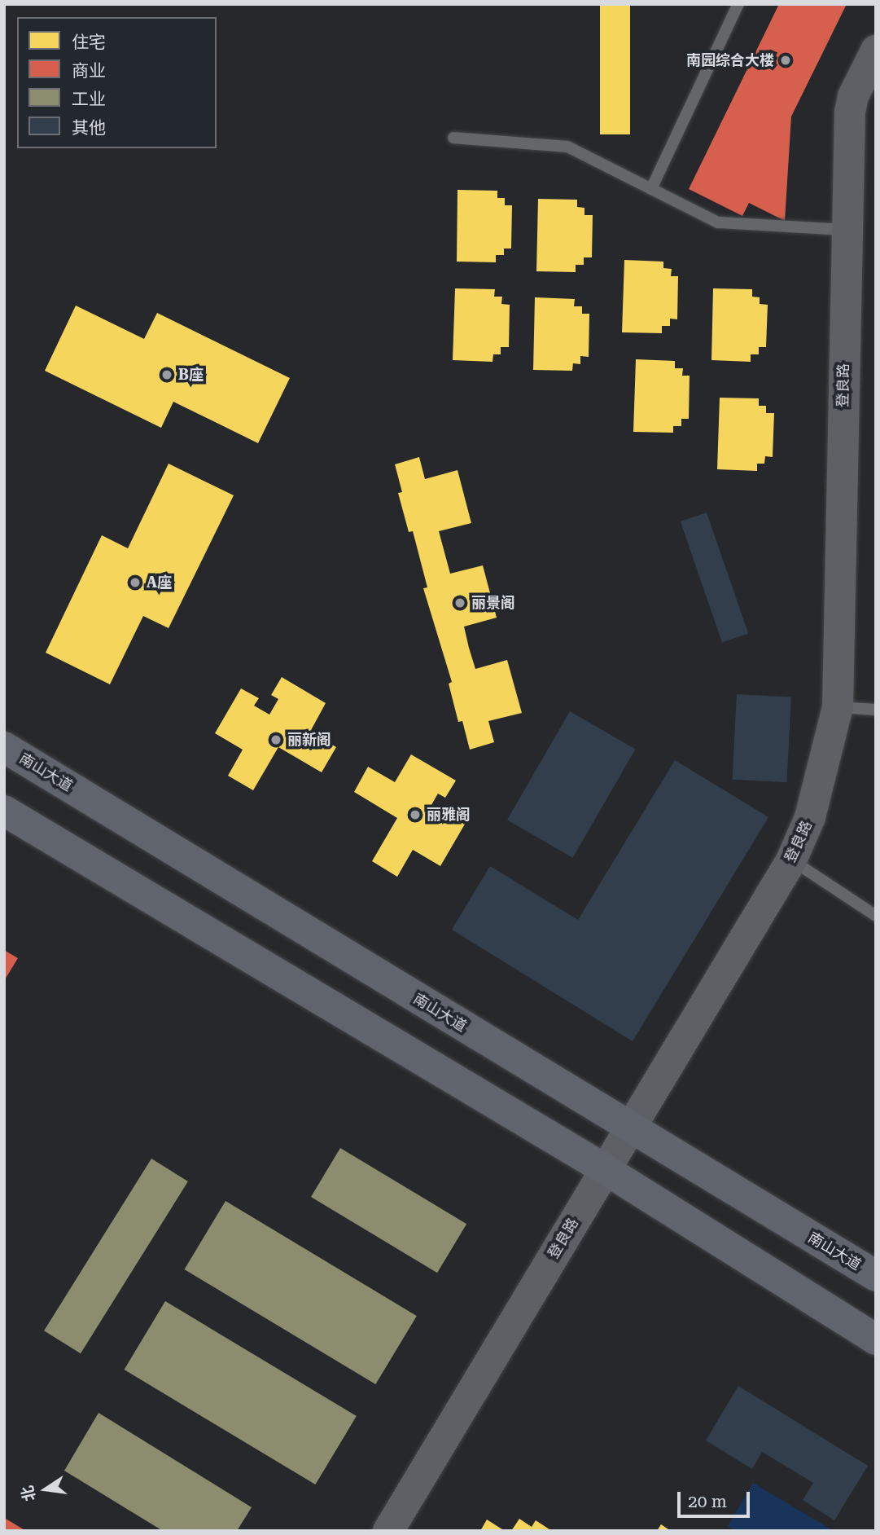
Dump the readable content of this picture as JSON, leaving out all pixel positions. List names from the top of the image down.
{
  "streets": {
    "main road": ["登良路", "南山大道"]
  },
  "crossings": [
    ["登良路", "南山大道"]
  ],
  "places": [
    "南园综合大楼",
    "B座",
    "A座",
    "丽景阁",
    "丽新阁",
    "丽雅阁"
  ],
  "legend": [
    "住宅",
    "商业",
    "工业",
    "其他"
  ],
  "scale_bar": "20 m",
  "north": "left"
}
